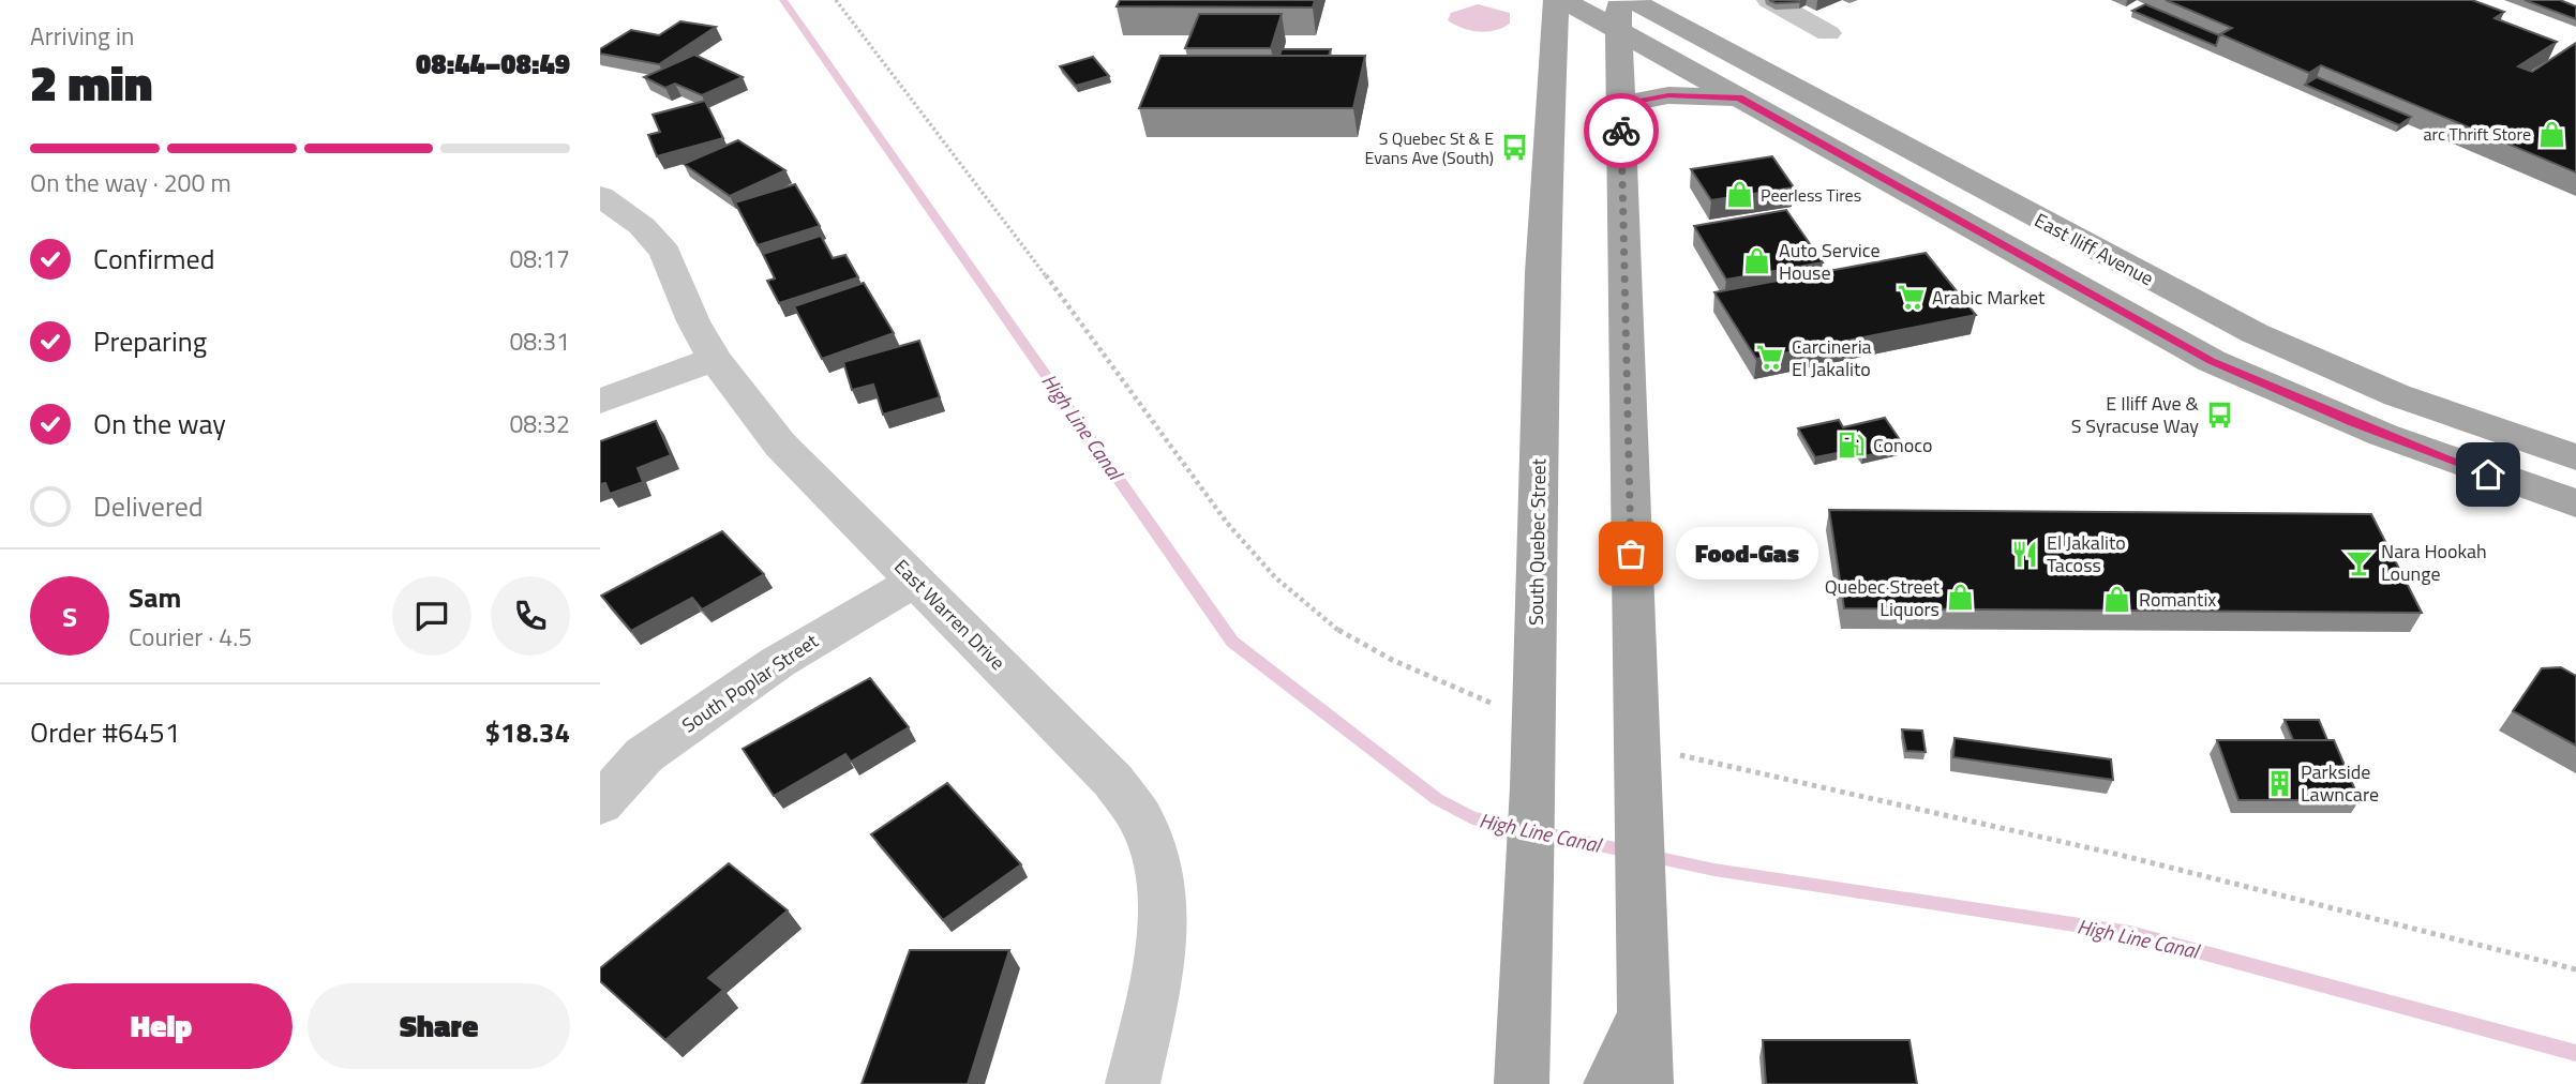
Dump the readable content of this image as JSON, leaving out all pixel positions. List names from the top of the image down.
{
  "streets": {
    "main road": ["East Iliff Avenue", "South Quebec Street"],
    "street": ["East Warren Drive", "South Poplar Street"]
  },
  "crossings": [
    ["East Warren Drive", "South Poplar Street"]
  ],
  "water": ["High Line Canal"],
  "places": {
    "shop": [
      "arc Thrift Store",
      "Peerless Tires",
      "Auto Service House",
      "Quebec Street Liquors",
      "Romantix"
    ],
    "bus stop": ["S Quebec St & E Evans Ave (South)", "E Iliff Ave & S Syracuse Way"],
    "supermarket": ["Arabic Market", "Carcineria El Jakalito"],
    "fuel station": ["Conoco"],
    "other": ["Food-Gas"],
    "restaurant": ["El Jakalito Tacoss"],
    "bar": ["Nara Hookah Lounge"],
    "building": ["Parkside Lawncare"]
  },
  "page": {
    "heading": ["2 min", "Arriving in", "08:44–08:49"],
    "panel": [
      "Sam",
      "Courier · 4.5",
      "Order #6451",
      "$18.34"
    ],
    "bar": "On the way · 200 m",
    "list": [
      ["Confirmed", "08:17"],
      ["Preparing", "08:31"],
      ["On the way", "08:32"],
      "Delivered"
    ],
    "bubble": "Food-Gas",
    "round": "S",
    "buttons": ["Help", "Share"]
  }
}
